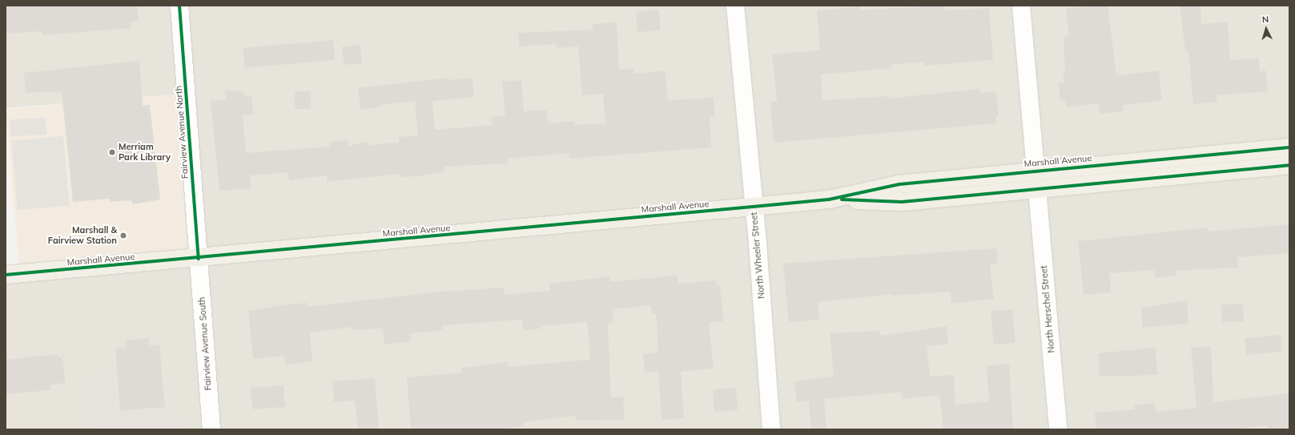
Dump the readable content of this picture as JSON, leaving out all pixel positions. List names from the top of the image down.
{
  "streets": {
    "main road": ["Marshall Avenue"],
    "street": [
      "Fairview Avenue North",
      "North Wheeler Street",
      "North Herschel Street",
      "Fairview Avenue South"
    ]
  },
  "crossings": [
    ["Fairview Avenue North", "Marshall Avenue"],
    ["Fairview Avenue North", "Fairview Avenue South"],
    ["Marshall Avenue", "North Wheeler Street"],
    ["Marshall Avenue", "North Herschel Street"],
    ["Marshall Avenue", "Fairview Avenue South"]
  ],
  "places": ["Merriam Park Library", "Marshall & Fairview Station"],
  "north": "top"
}
